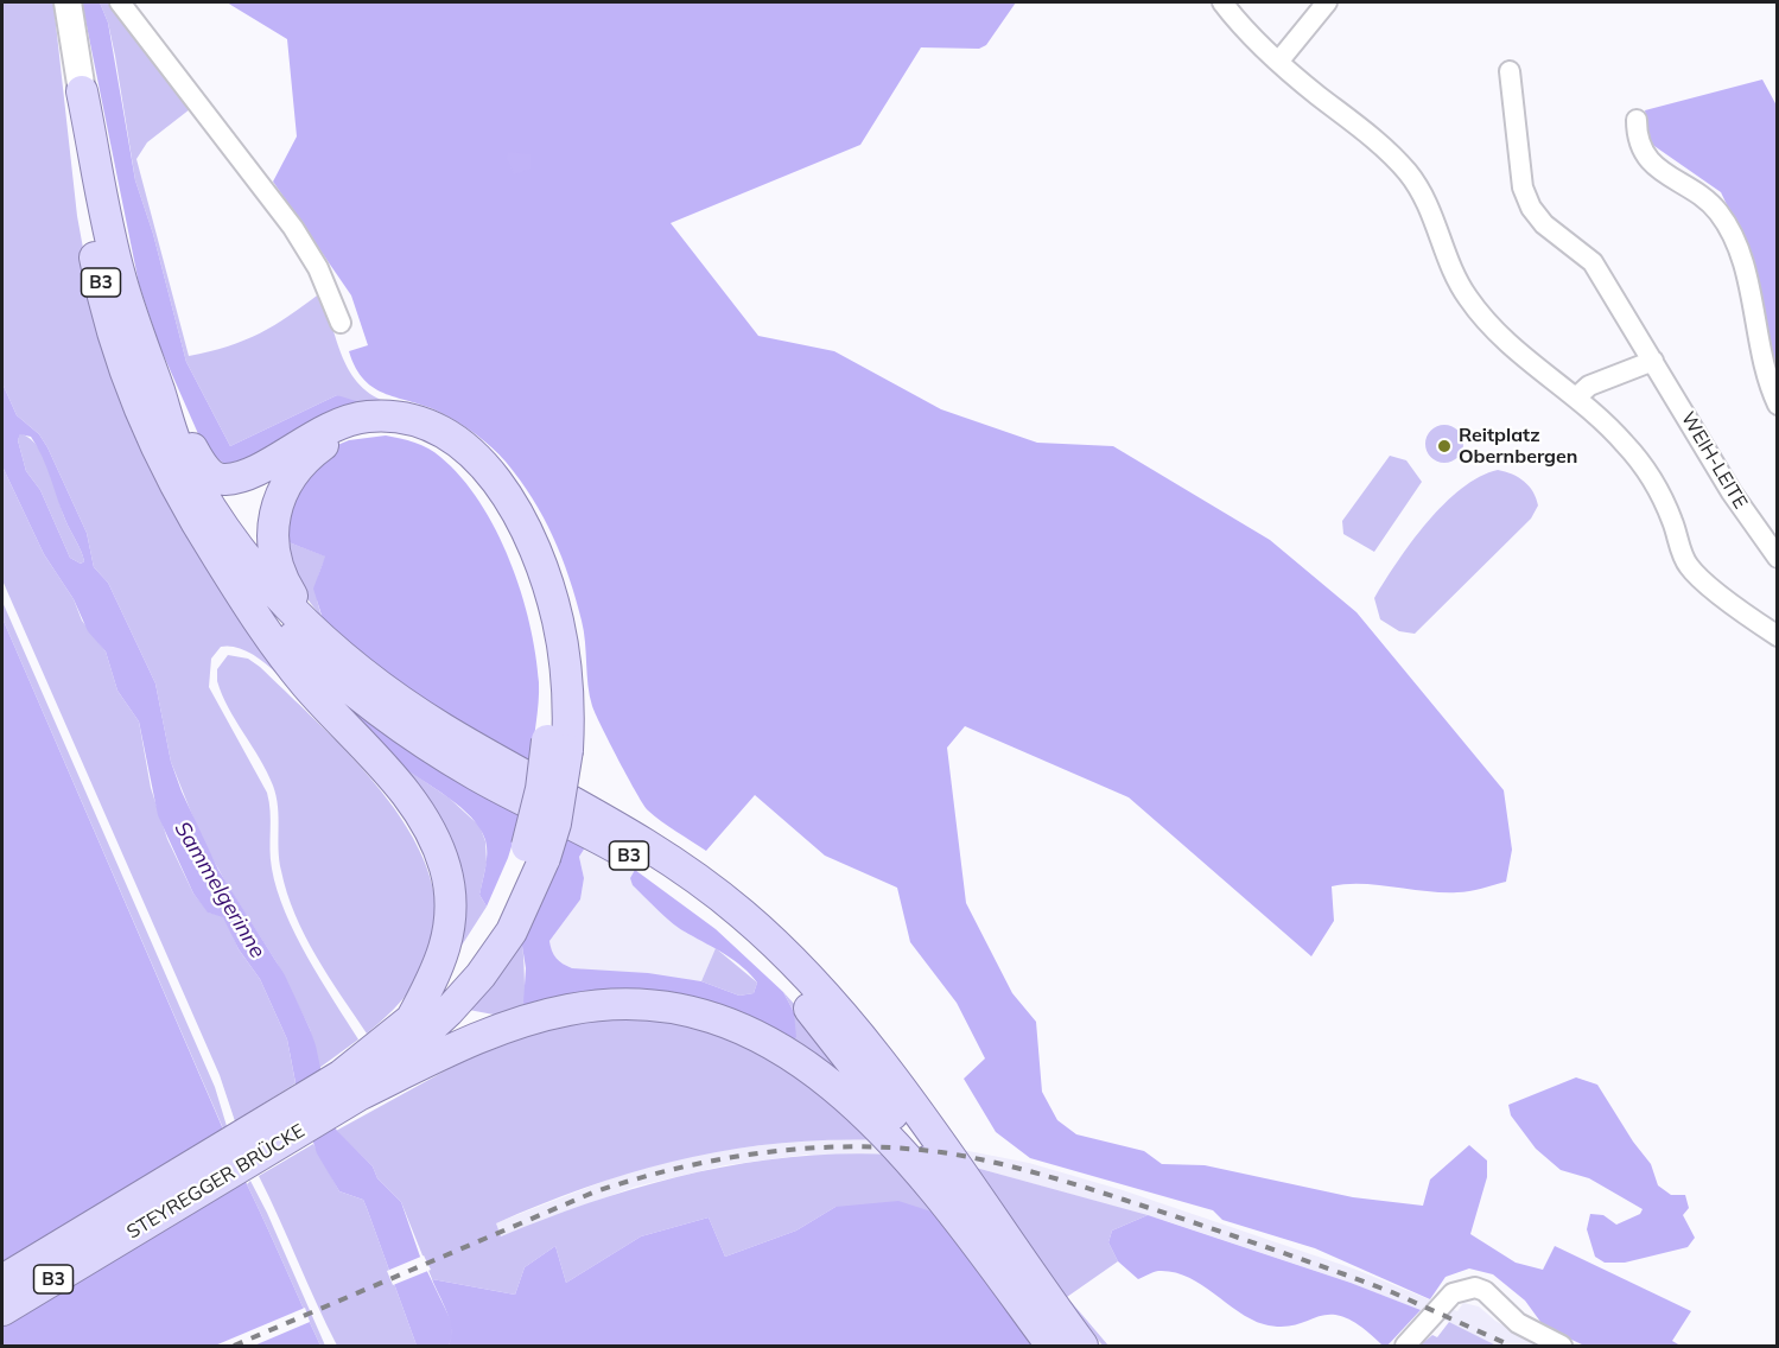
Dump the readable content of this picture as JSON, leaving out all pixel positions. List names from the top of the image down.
{
  "streets": {
    "main road": ["B3", "STEYREGGER BRÜCKE"],
    "street": ["WEIH-LEITE"]
  },
  "crossings": [
    ["B3", "STEYREGGER BRÜCKE"]
  ],
  "water": ["Sammelgerinne"],
  "places": ["Reitplatz Obernbergen"]
}
